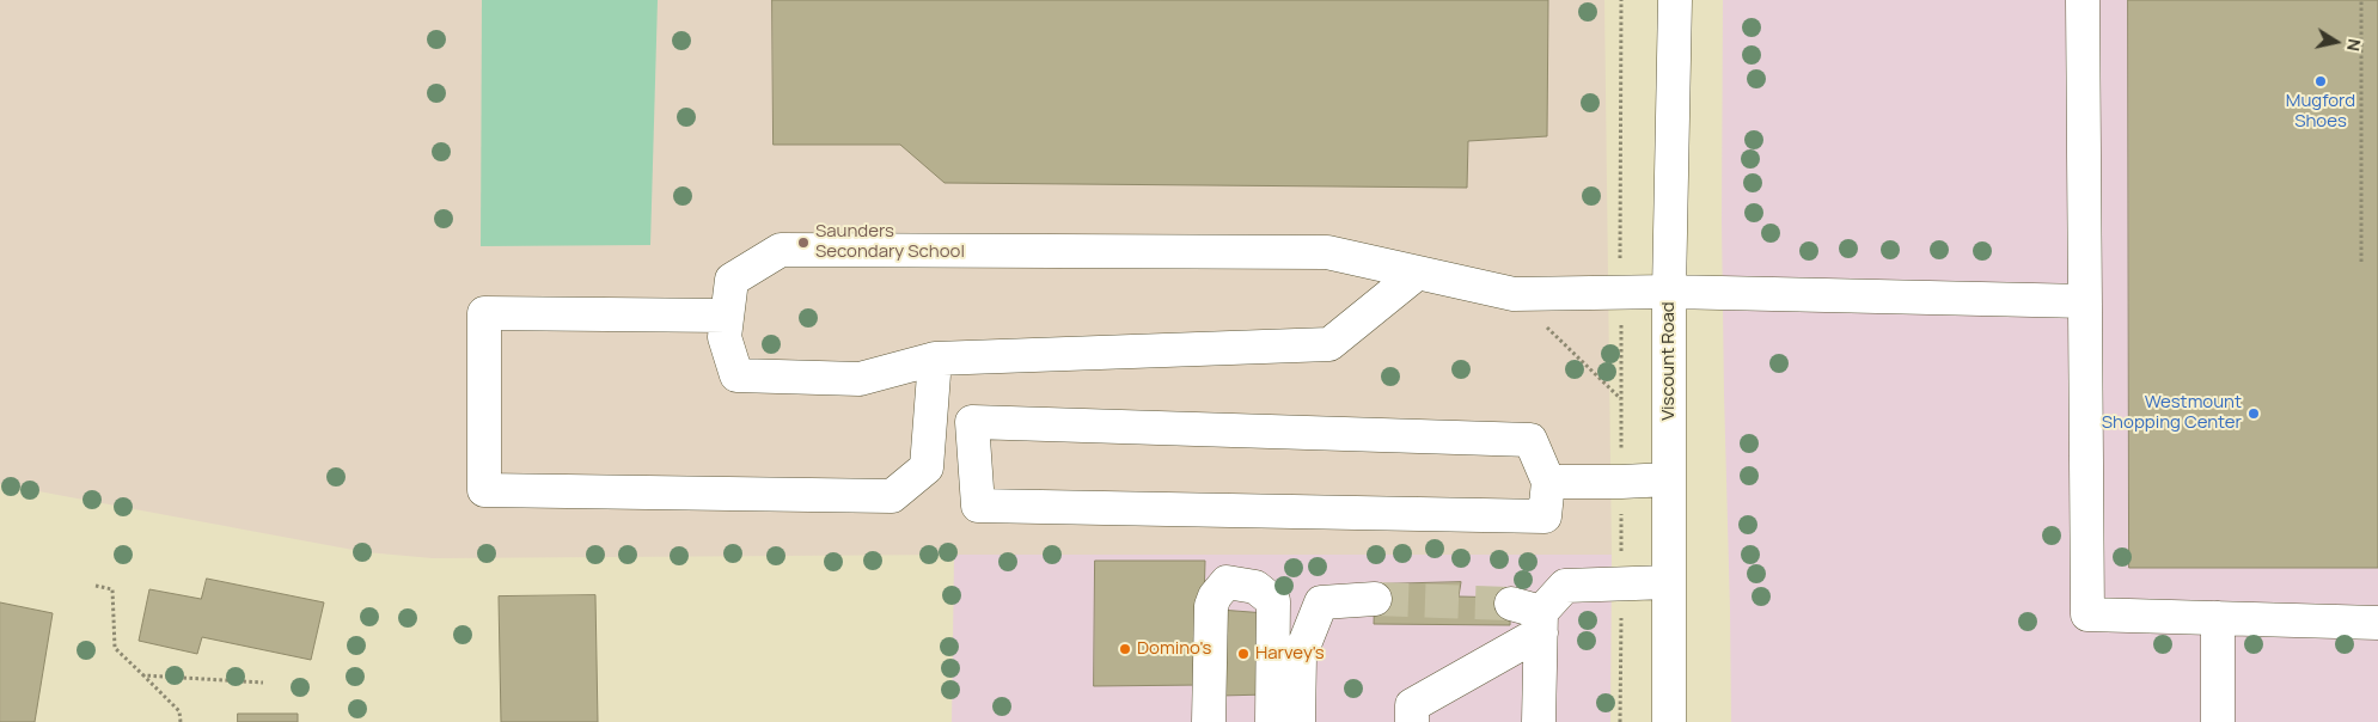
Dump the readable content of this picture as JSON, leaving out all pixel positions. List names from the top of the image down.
{
  "streets": {
    "street": ["Viscount Road"]
  },
  "places": [
    "Mugford Shoes",
    "Saunders Secondary School",
    "Westmount Shopping Center",
    "Domino's",
    "Harvey's"
  ],
  "north": "right"
}
